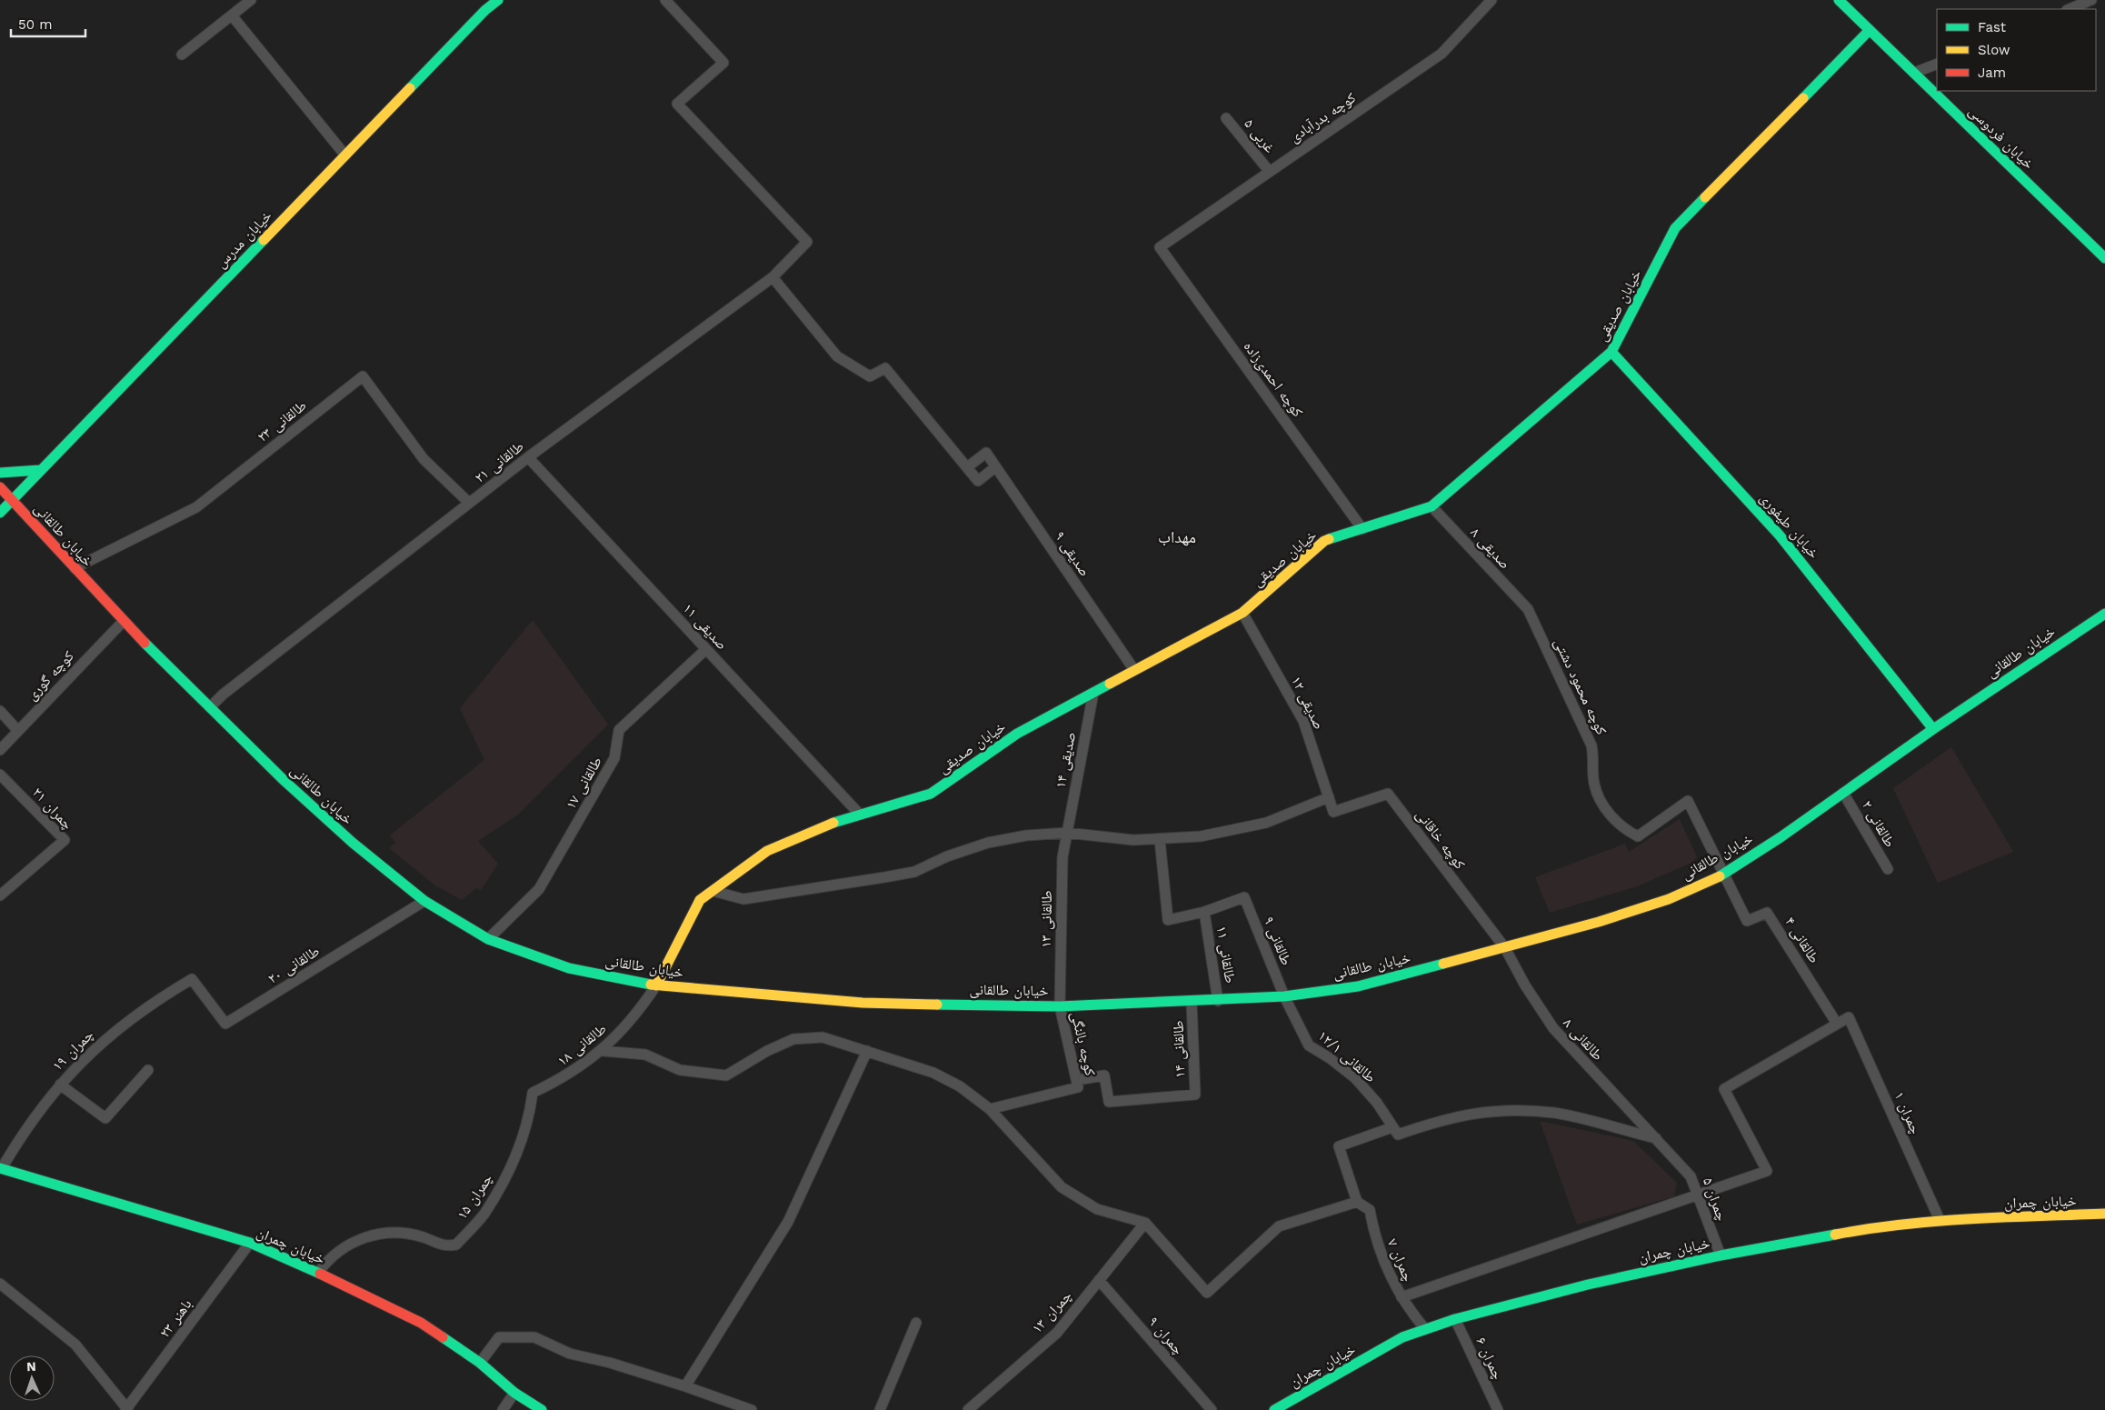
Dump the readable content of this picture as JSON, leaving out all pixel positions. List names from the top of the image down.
{
  "streets": {
    "main road": [
      "خیابان فردوسی",
      "خیابان مدرس",
      "خیابان صدیقی",
      "خیابان طیفوری",
      "خیابان طالقانی",
      "خیابان چمران"
    ],
    "street": [
      "کوچه بدرآبادی",
      "۵ غربی",
      "کوچه احمدی‌زاده",
      "طالقانی ۲۳",
      "طالقانی ۲۱",
      "صدیقی ۸",
      "صدیقی ۹",
      "صدیقی ۱۱",
      "کوچه گوری",
      "کوچه محمود دشتی",
      "صدیقی ۱۲",
      "صدیقی ۱۴",
      "طالقانی ۱۷",
      "چمران ۲۱",
      "طالقانی ۲",
      "کوچه خاقانی",
      "طالقانی ۱۳",
      "طالقانی ۴",
      "طالقانی ۹",
      "طالقانی ۱۱",
      "طالقانی ۲۰",
      "طالقانی ۸",
      "کوچه بالنگی",
      "طالقانی ۱۸",
      "طالقانی ۱۴",
      "چمران ۱۹",
      "طالقانی ۱۲/۱",
      "چمران ۱",
      "چمران ۱۵",
      "چمران ۵",
      "چمران ۷",
      "چمران ۱۳",
      "باهنر ۲۳",
      "چمران ۹",
      "چمران ۶"
    ]
  },
  "crossings": [
    ["کوچه بدرآبادی", "۵ غربی"],
    ["کوچه بدرآبادی", "کوچه احمدی‌زاده"],
    ["خیابان فردوسی", "خیابان صدیقی"],
    ["خیابان مدرس", "خیابان طالقانی"],
    ["خیابان صدیقی", "کوچه احمدی‌زاده"],
    ["خیابان صدیقی", "خیابان طیفوری"],
    ["خیابان صدیقی", "خیابان طالقانی"],
    ["خیابان صدیقی", "صدیقی ۸"],
    ["خیابان صدیقی", "صدیقی ۹"],
    ["خیابان صدیقی", "صدیقی ۱۱"],
    ["خیابان صدیقی", "صدیقی ۱۲"],
    ["خیابان صدیقی", "صدیقی ۱۴"],
    ["خیابان صدیقی", "طالقانی ۱۸"],
    ["طالقانی ۲۳", "طالقانی ۲۱"],
    ["طالقانی ۲۳", "خیابان طالقانی"],
    ["طالقانی ۲۱", "خیابان طالقانی"],
    ["طالقانی ۲۱", "صدیقی ۱۱"],
    ["خیابان طیفوری", "خیابان طالقانی"],
    ["خیابان طالقانی", "کوچه گوری"],
    ["خیابان طالقانی", "کوچه محمود دشتی"],
    ["خیابان طالقانی", "طالقانی ۱۷"],
    ["خیابان طالقانی", "طالقانی ۲"],
    ["خیابان طالقانی", "کوچه خاقانی"],
    ["خیابان طالقانی", "طالقانی ۱۳"],
    ["خیابان طالقانی", "طالقانی ۴"],
    ["خیابان طالقانی", "طالقانی ۹"],
    ["خیابان طالقانی", "طالقانی ۱۱"],
    ["خیابان طالقانی", "طالقانی ۲۰"],
    ["خیابان طالقانی", "طالقانی ۸"],
    ["خیابان طالقانی", "کوچه بالنگی"],
    ["خیابان طالقانی", "طالقانی ۱۸"],
    ["خیابان طالقانی", "طالقانی ۱۴"],
    ["خیابان طالقانی", "طالقانی ۱۲/۱"],
    ["صدیقی ۸", "کوچه محمود دشتی"],
    ["صدیقی ۱۱", "طالقانی ۱۷"],
    ["کوچه محمود دشتی", "طالقانی ۴"],
    ["صدیقی ۱۲", "کوچه خاقانی"],
    ["صدیقی ۱۴", "طالقانی ۱۳"],
    ["کوچه خاقانی", "طالقانی ۸"],
    ["طالقانی ۱۳", "کوچه بالنگی"],
    ["طالقانی ۴", "چمران ۱"],
    ["طالقانی ۹", "طالقانی ۱۱"],
    ["طالقانی ۹", "طالقانی ۱۲/۱"],
    ["طالقانی ۲۰", "چمران ۱۹"],
    ["طالقانی ۸", "چمران ۵"],
    ["کوچه بالنگی", "طالقانی ۱۴"],
    ["طالقانی ۱۸", "چمران ۱۵"],
    ["چمران ۱۹", "خیابان چمران"],
    ["چمران ۱", "خیابان چمران"],
    ["چمران ۱۵", "خیابان چمران"],
    ["چمران ۵", "خیابان چمران"],
    ["خیابان چمران", "چمران ۷"],
    ["خیابان چمران", "باهنر ۲۳"],
    ["خیابان چمران", "چمران ۶"],
    ["چمران ۱۳", "چمران ۹"]
  ],
  "districts": ["مهداب"],
  "legend": ["Fast", "Slow", "Jam"],
  "scale_bar": "50 m",
  "north": "top"
}
